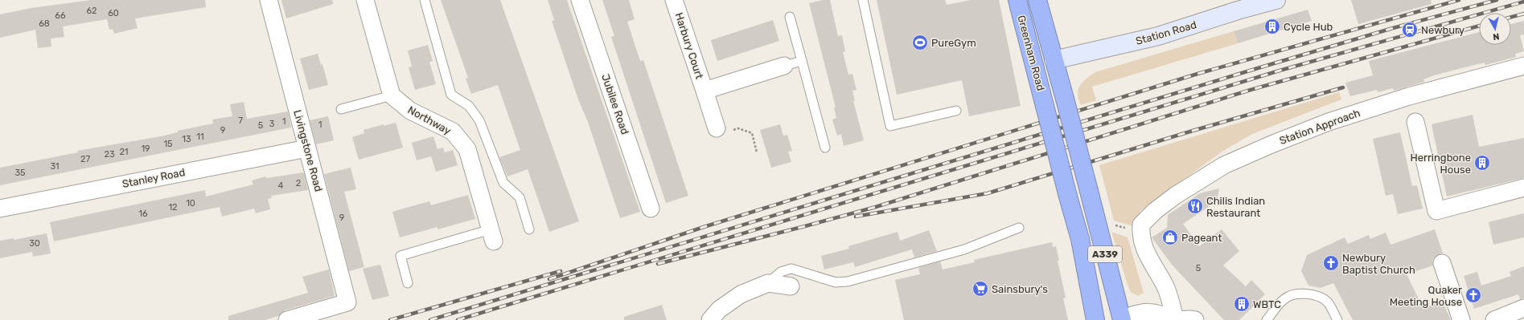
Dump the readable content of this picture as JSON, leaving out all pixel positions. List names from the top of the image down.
{
  "streets": {
    "highway": ["Greenham Road", "A339"],
    "street": [
      "Station Road",
      "Harbury Court",
      "Jubilee Road",
      "Northway",
      "Station Approach",
      "Livingstone Road",
      "Stanley Road"
    ]
  },
  "crossings": [
    ["Station Road", "Greenham Road"],
    ["Livingstone Road", "Stanley Road"]
  ],
  "places": {
    "building": ["Cycle Hub", "Herringbone House", "WBTC"],
    "station": ["Newbury"],
    "sports": ["PureGym"],
    "restaurant": ["Chilis Indian Restaurant"],
    "shop": ["Pageant"],
    "church": ["Newbury Baptist Church", "Quaker Meeting House"],
    "supermarket": ["Sainsbury's"]
  },
  "house_numbers": [
    "62",
    "60",
    "66",
    "68",
    "7",
    "1",
    "3",
    "1",
    "5",
    "9",
    "11",
    "13",
    "15",
    "19",
    "21",
    "23",
    "27",
    "31",
    "35",
    "2",
    "4",
    "10",
    "12",
    "16",
    "9",
    "30",
    "5"
  ],
  "north": "bottom"
}
